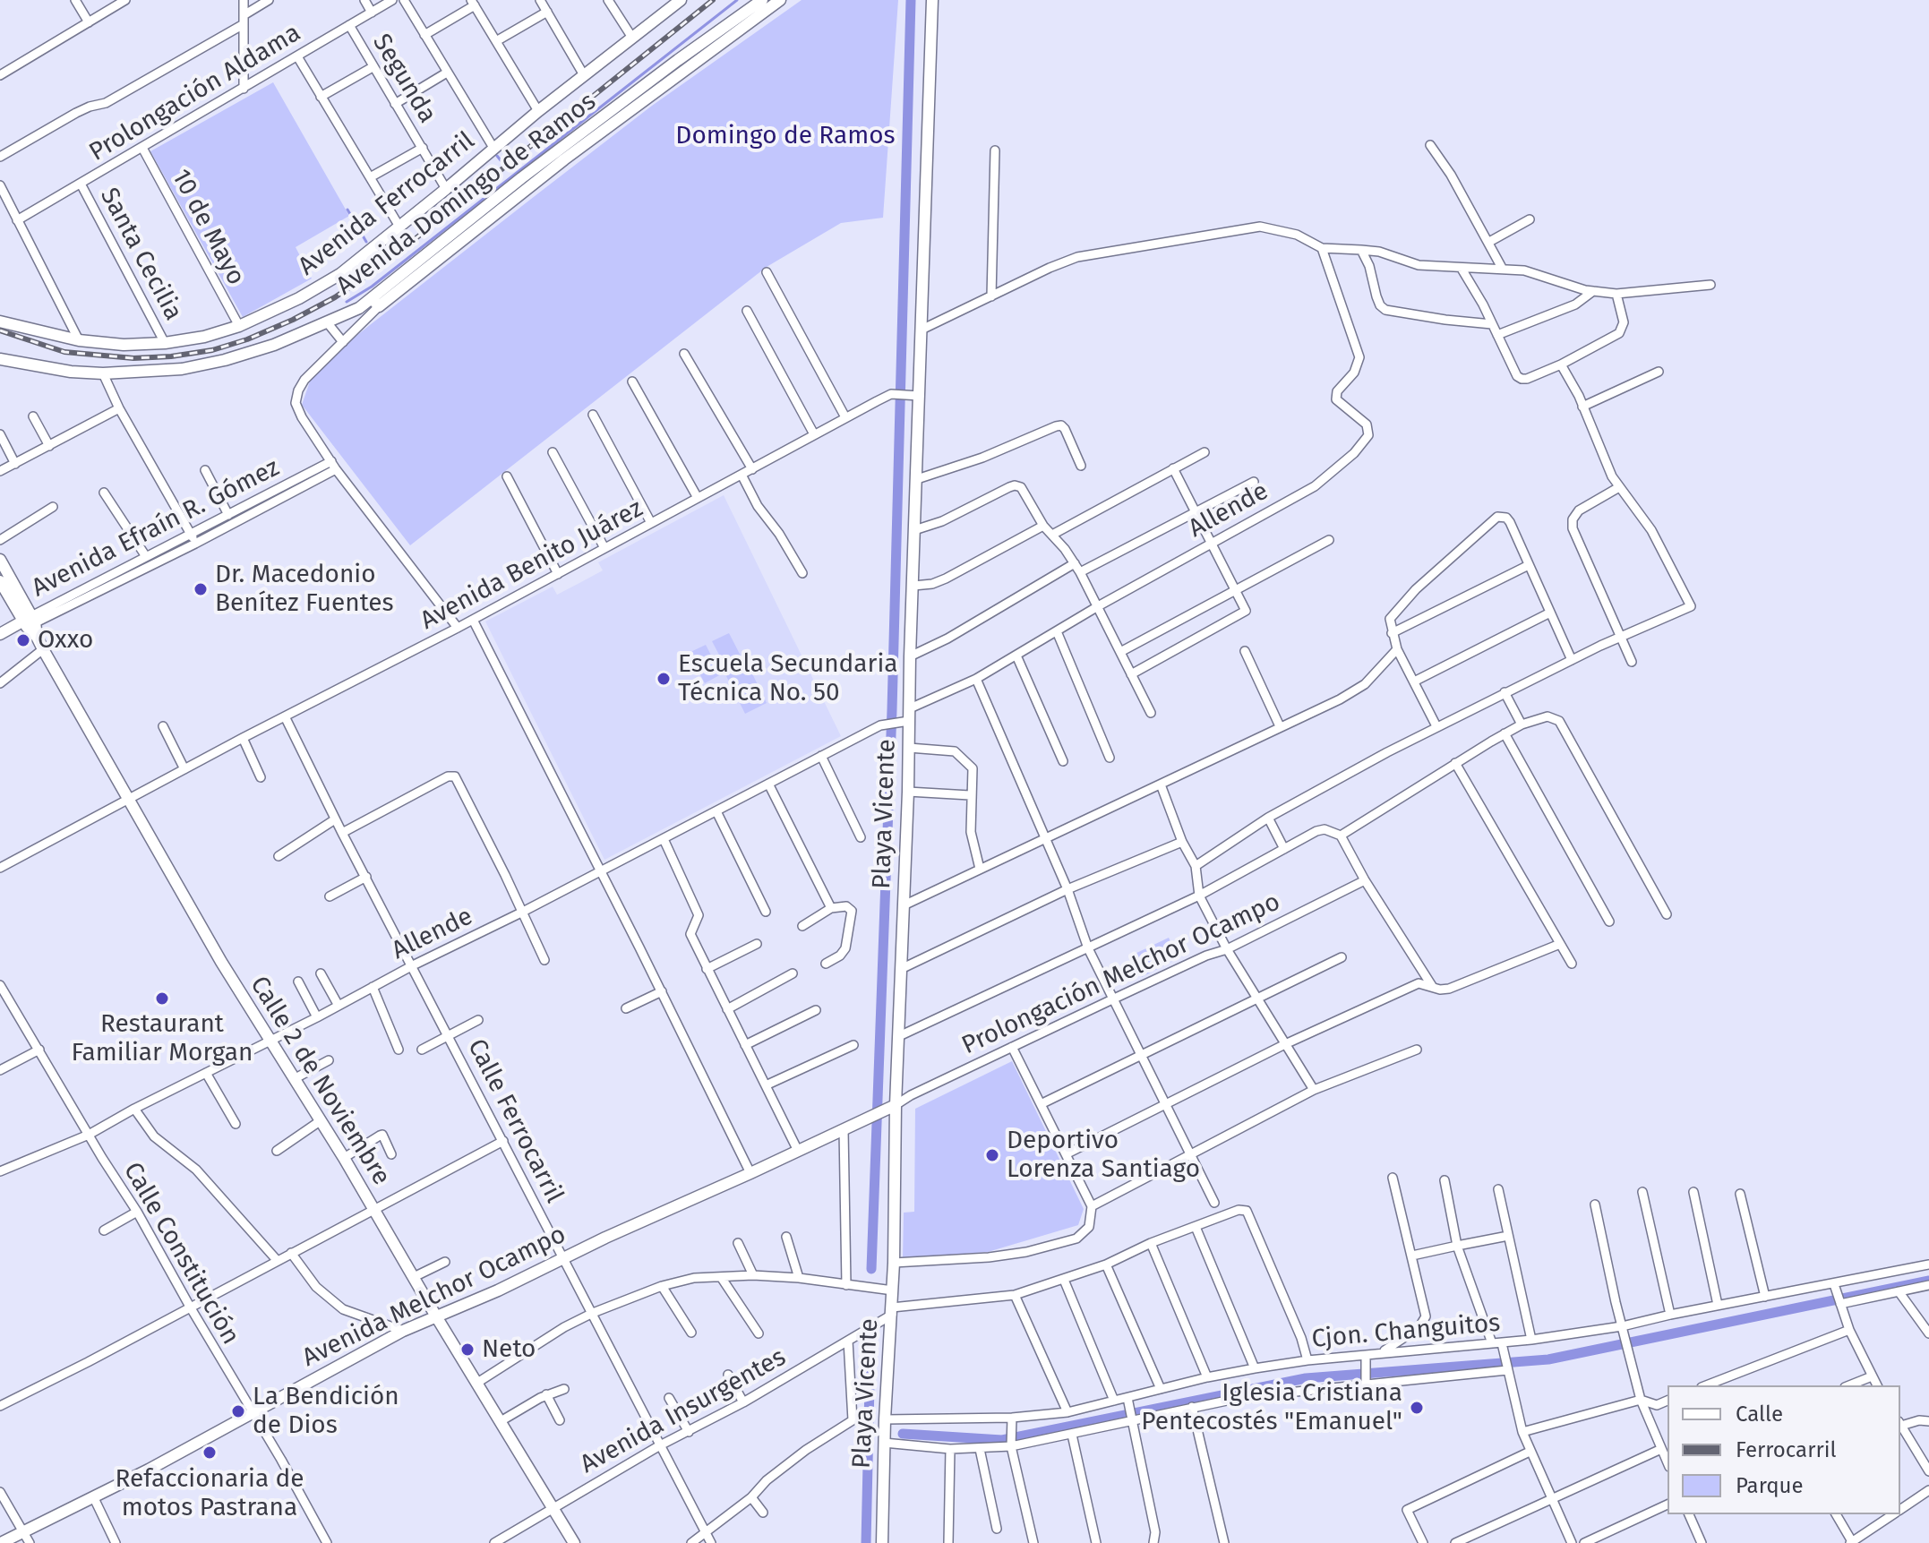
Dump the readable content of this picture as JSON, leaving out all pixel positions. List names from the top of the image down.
{
  "streets": {
    "street": [
      "Segunda",
      "Prolongación Aldama",
      "Avenida Domingo de Ramos",
      "Avenida Ferrocarril",
      "10 de Mayo",
      "Santa Cecilia",
      "Allende",
      "Avenida Efraín R. Gómez",
      "Avenida Benito Juárez",
      "Playa Vicente",
      "Prolongación Melchor Ocampo",
      "Calle 2 de Noviembre",
      "Calle Ferrocarril",
      "Calle Constitución",
      "Avenida Melchor Ocampo",
      "Cjon. Changuitos",
      "Avenida Insurgentes"
    ]
  },
  "crossings": [
    ["Segunda", "Prolongación Aldama"],
    ["Segunda", "Avenida Ferrocarril"],
    ["Prolongación Aldama", "10 de Mayo"],
    ["Prolongación Aldama", "Santa Cecilia"],
    ["Avenida Ferrocarril", "10 de Mayo"],
    ["Avenida Ferrocarril", "Santa Cecilia"],
    ["Allende", "Playa Vicente"],
    ["Allende", "Calle 2 de Noviembre"],
    ["Allende", "Calle Ferrocarril"],
    ["Allende", "Calle Constitución"],
    ["Avenida Efraín R. Gómez", "Calle 2 de Noviembre"],
    ["Avenida Benito Juárez", "Playa Vicente"],
    ["Avenida Benito Juárez", "Calle 2 de Noviembre"],
    ["Avenida Benito Juárez", "Calle Ferrocarril"],
    ["Playa Vicente", "Prolongación Melchor Ocampo"],
    ["Playa Vicente", "Avenida Melchor Ocampo"],
    ["Playa Vicente", "Cjon. Changuitos"],
    ["Playa Vicente", "Avenida Insurgentes"],
    ["Prolongación Melchor Ocampo", "Avenida Melchor Ocampo"],
    ["Calle 2 de Noviembre", "Avenida Melchor Ocampo"],
    ["Calle 2 de Noviembre", "Avenida Insurgentes"],
    ["Calle Ferrocarril", "Avenida Melchor Ocampo"],
    ["Calle Ferrocarril", "Avenida Insurgentes"],
    ["Calle Constitución", "Avenida Melchor Ocampo"]
  ],
  "parks": ["Domingo de Ramos"],
  "places": [
    "Dr. Macedonio Benítez Fuentes",
    "Oxxo",
    "Escuela Secundaria Técnica No. 50",
    "Restaurant Familiar Morgan",
    "Deportivo Lorenza Santiago",
    "Neto",
    "Iglesia Cristiana Pentecostés \"Emanuel\"",
    "La Bendición de Dios",
    "Refaccionaria de motos Pastrana"
  ],
  "legend": ["Calle", "Ferrocarril", "Parque"]
}
